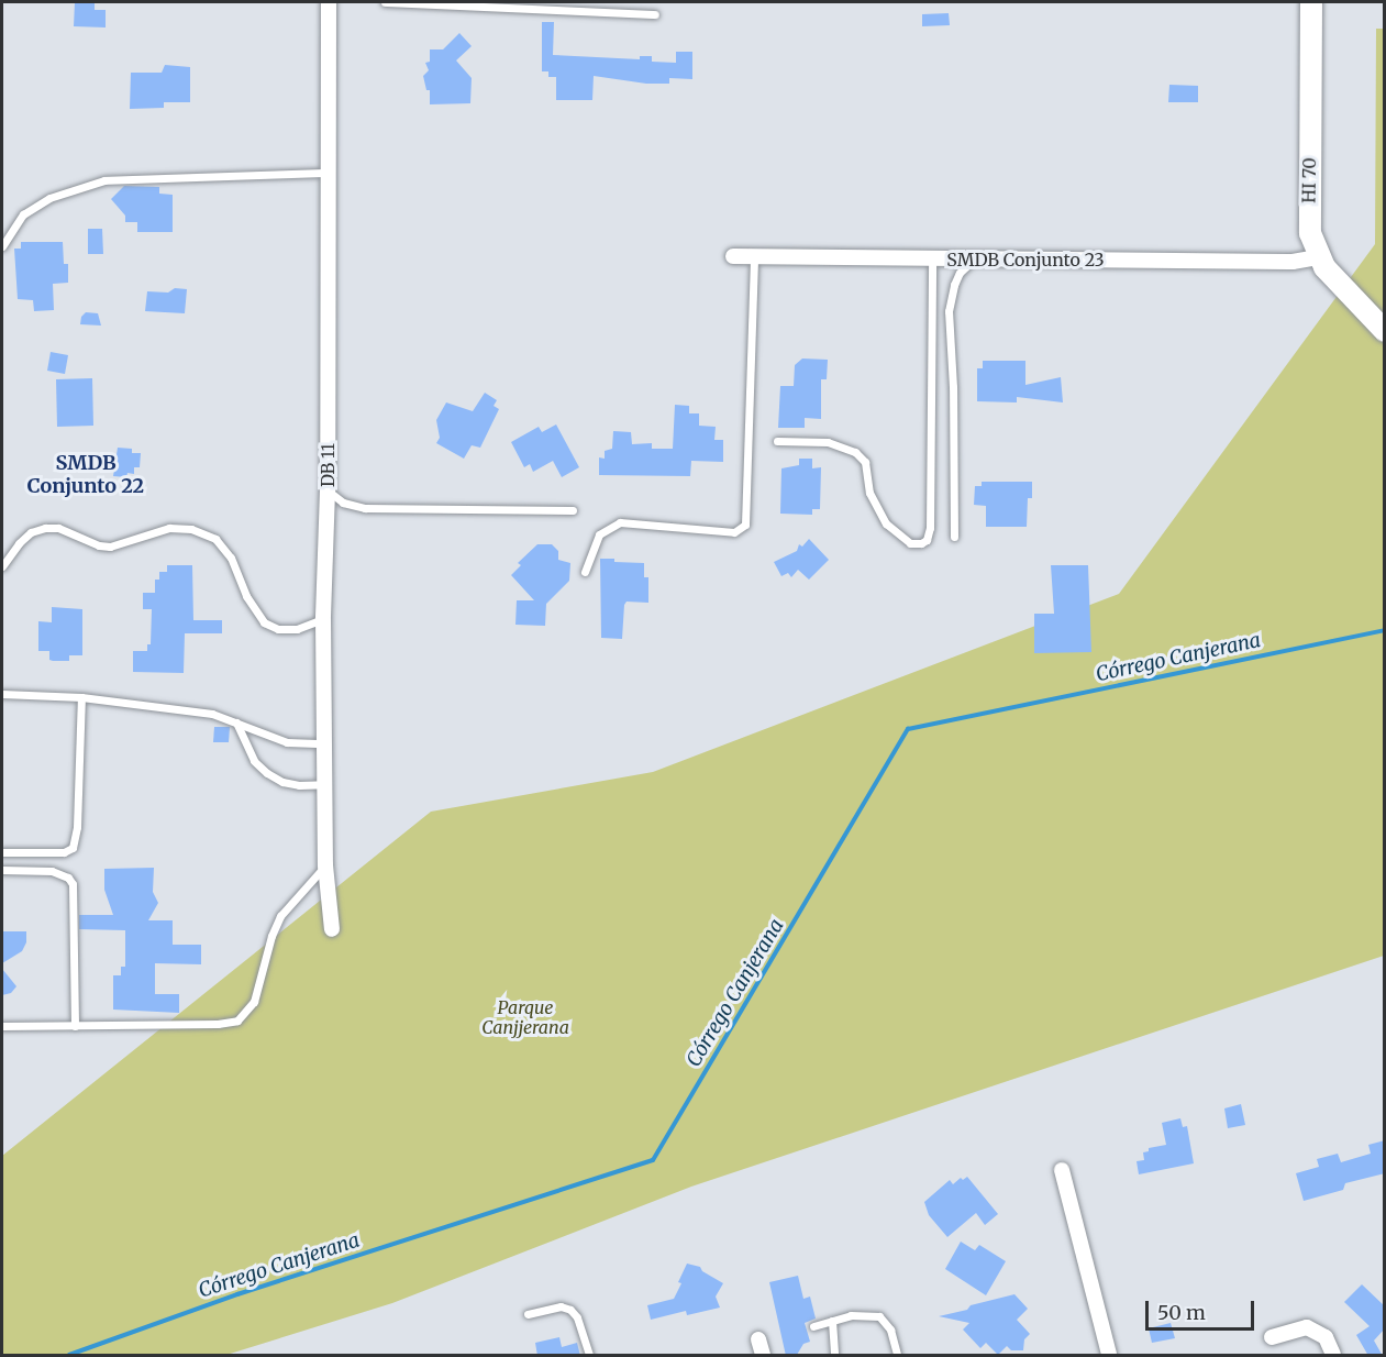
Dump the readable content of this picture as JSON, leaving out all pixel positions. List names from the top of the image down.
{
  "streets": {
    "street": ["HI 70", "SMDB Conjunto 23", "DB 11"]
  },
  "crossings": [
    ["HI 70", "SMDB Conjunto 23"]
  ],
  "districts": ["SMDB Conjunto 22"],
  "water": ["Córrego Canjerana"],
  "parks": ["Parque Canjjerana"],
  "scale_bar": "50 m"
}
